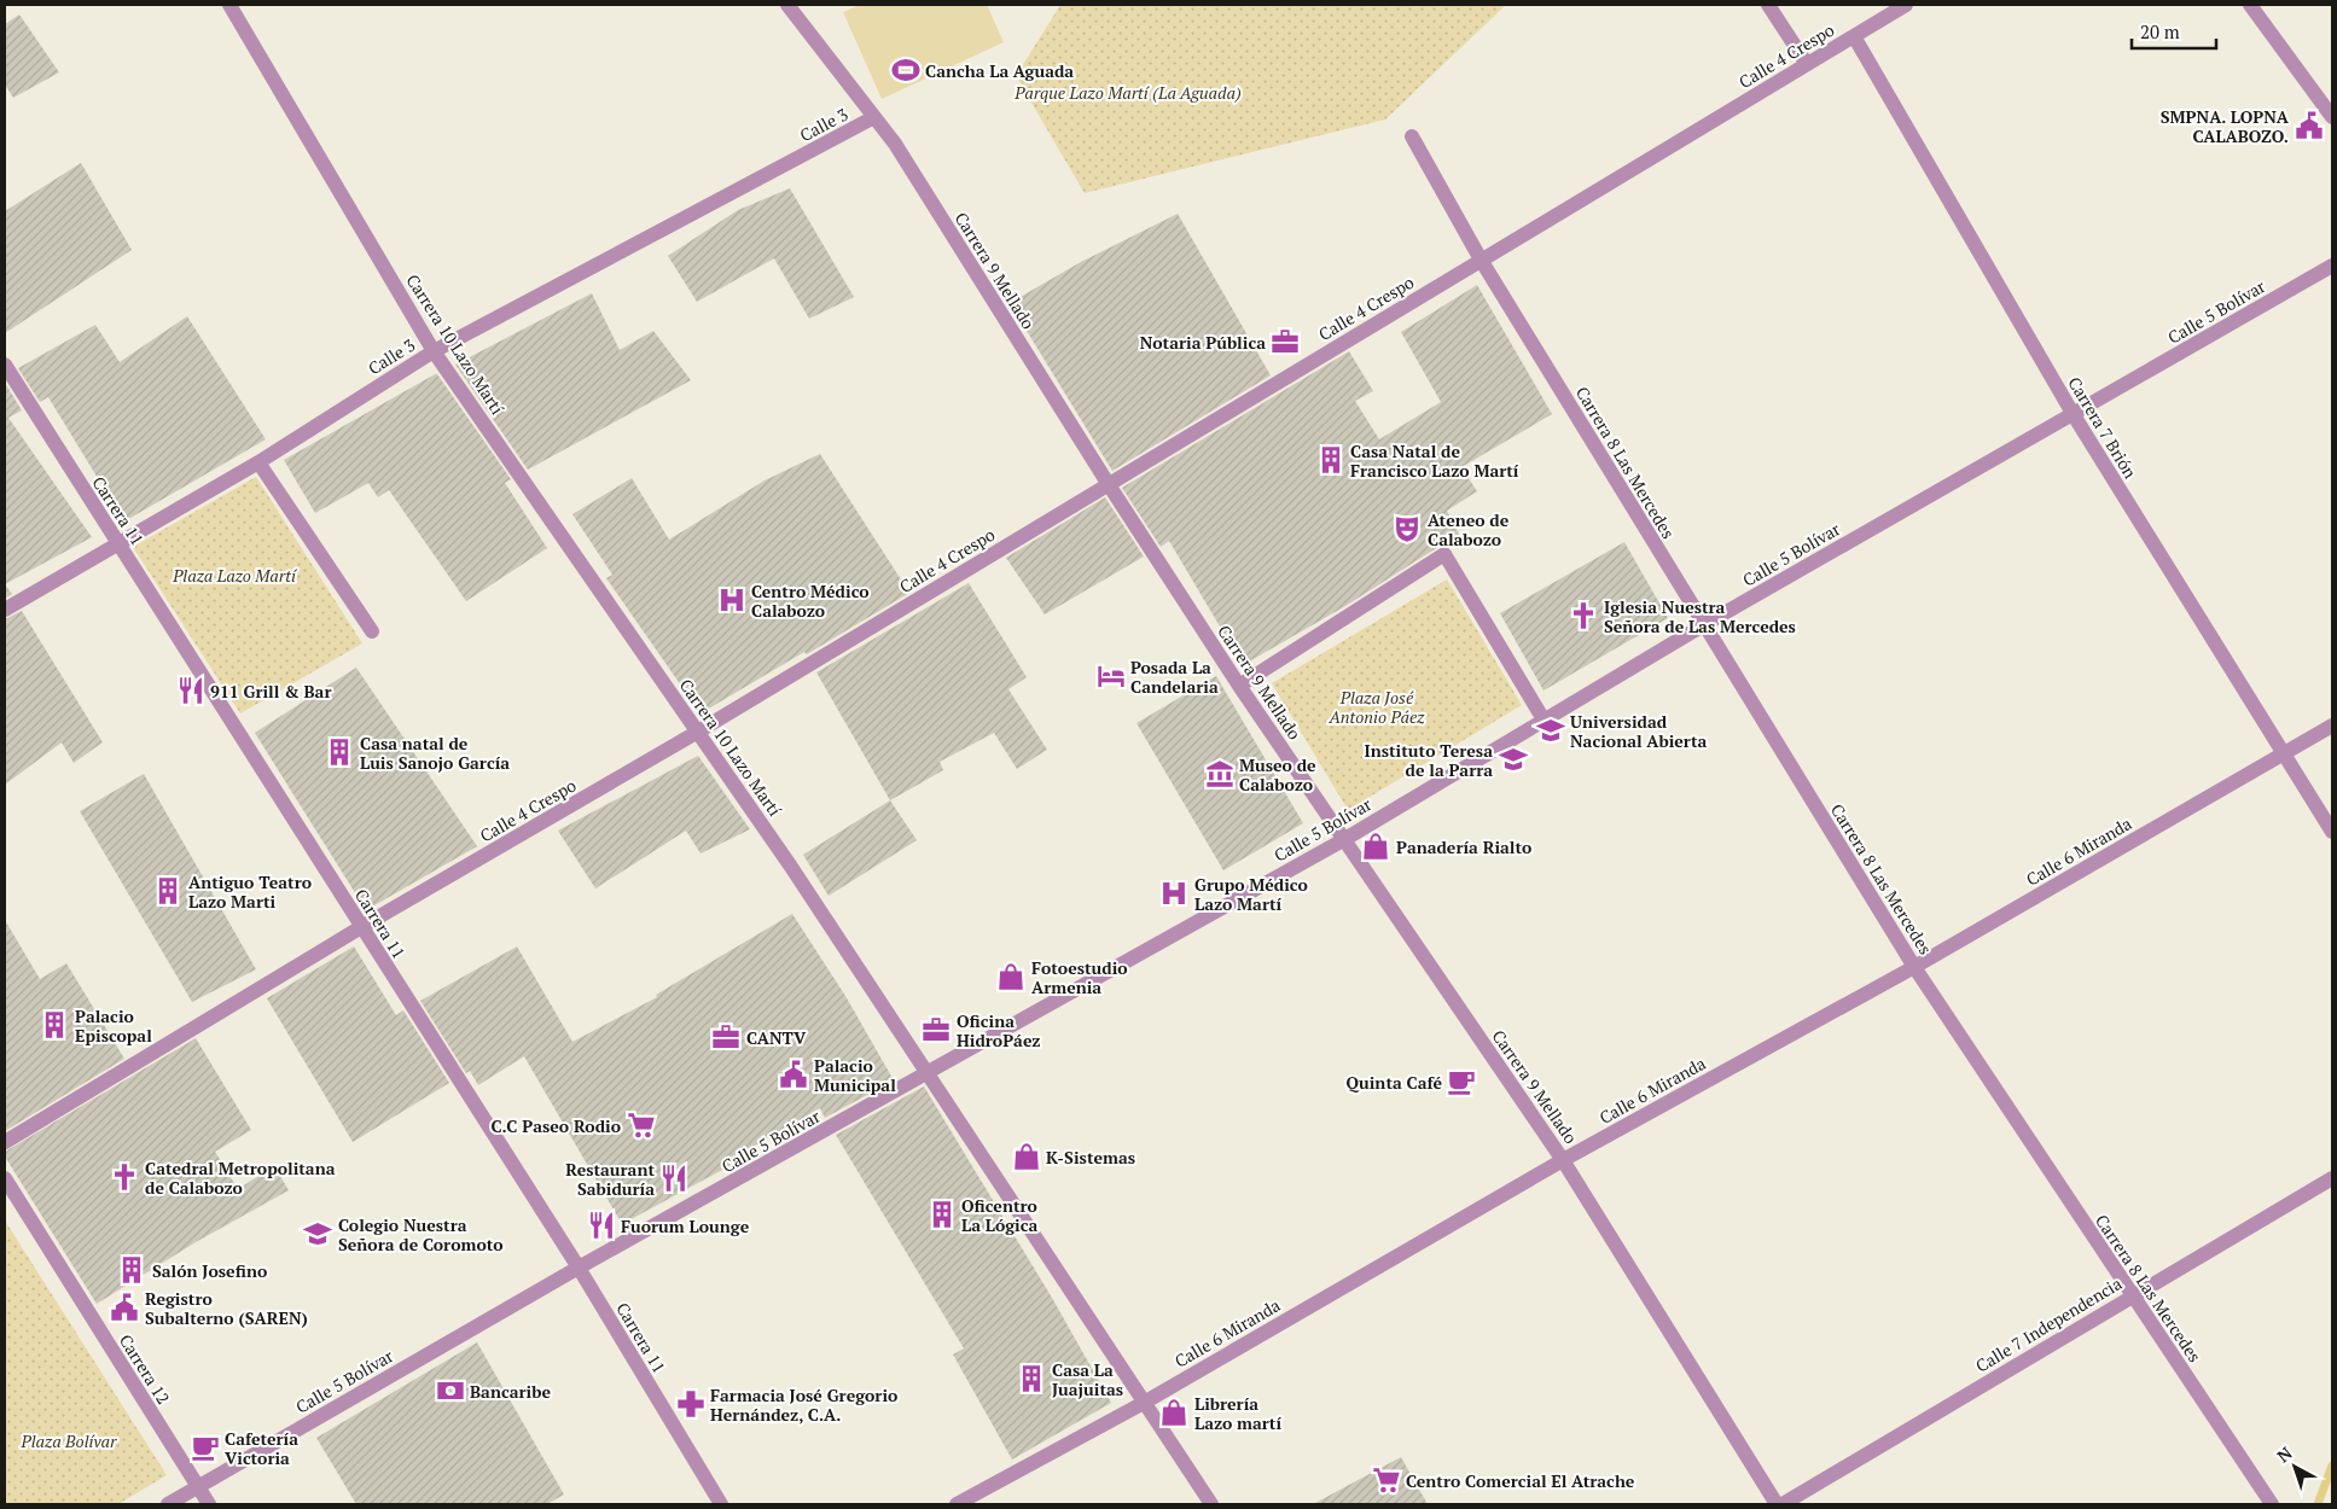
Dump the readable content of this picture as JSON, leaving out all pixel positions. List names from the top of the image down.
{
  "streets": {
    "street": [
      "Calle 4 Crespo",
      "Calle 3",
      "Carrera 9 Mellado",
      "Calle 5 Bolívar",
      "Carrera 10 Lazo Martí",
      "Carrera 7 Brión",
      "Carrera 8 Las Mercedes",
      "Carrera 11",
      "Calle 6 Miranda",
      "Calle 7 Independencia",
      "Carrera 12"
    ]
  },
  "crossings": [
    ["Calle 4 Crespo", "Carrera 9 Mellado"],
    ["Calle 4 Crespo", "Carrera 10 Lazo Martí"],
    ["Calle 4 Crespo", "Carrera 7 Brión"],
    ["Calle 4 Crespo", "Carrera 8 Las Mercedes"],
    ["Calle 4 Crespo", "Carrera 11"],
    ["Calle 3", "Carrera 9 Mellado"],
    ["Calle 3", "Carrera 10 Lazo Martí"],
    ["Calle 3", "Carrera 11"],
    ["Carrera 9 Mellado", "Calle 5 Bolívar"],
    ["Carrera 9 Mellado", "Calle 6 Miranda"],
    ["Calle 5 Bolívar", "Carrera 10 Lazo Martí"],
    ["Calle 5 Bolívar", "Carrera 7 Brión"],
    ["Calle 5 Bolívar", "Carrera 8 Las Mercedes"],
    ["Calle 5 Bolívar", "Carrera 11"],
    ["Calle 5 Bolívar", "Carrera 12"],
    ["Carrera 10 Lazo Martí", "Calle 6 Miranda"],
    ["Carrera 7 Brión", "Calle 6 Miranda"],
    ["Carrera 8 Las Mercedes", "Calle 6 Miranda"],
    ["Carrera 8 Las Mercedes", "Calle 7 Independencia"]
  ],
  "parks": [
    "Parque Lazo Martí (La Aguada)",
    "Plaza Lazo Martí",
    "Plaza José Antonio Páez",
    "Plaza Bolívar"
  ],
  "places": {
    "sports": ["Cancha La Aguada"],
    "public building": ["SMPNA. LOPNA CALABOZO.", "Palacio Municipal", "Registro Subalterno (SAREN)"],
    "office": ["Notaria Pública", "Oficina HidroPáez", "CANTV"],
    "building": [
      "Casa Natal de Francisco Lazo Martí",
      "Casa natal de Luis Sanojo García",
      "Antiguo Teatro Lazo Marti",
      "Palacio Episcopal",
      "Oficentro La Lógica",
      "Salón Josefino",
      "Casa La Juajuitas"
    ],
    "theatre": ["Ateneo de Calabozo"],
    "hospital": ["Centro Médico Calabozo", "Grupo Médico Lazo Martí"],
    "church": ["Iglesia Nuestra Señora de Las Mercedes", "Catedral Metropolitana de Calabozo"],
    "hotel": ["Posada La Candelaria"],
    "restaurant": ["911 Grill & Bar", "Restaurant Sabiduría", "Fuorum Lounge"],
    "school or university": ["Universidad Nacional Abierta", "Instituto Teresa de la Parra", "Colegio Nuestra Señora de Coromoto"],
    "museum": ["Museo de Calabozo"],
    "shop": [
      "Panadería Rialto",
      "Fotoestudio Armenia",
      "K-Sistemas",
      "Librería Lazo martí"
    ],
    "cafe": ["Quinta Café", "Cafetería Victoria"],
    "supermarket": ["C.C Paseo Rodio", "Centro Comercial El Atrache"],
    "bank": ["Bancaribe"],
    "pharmacy": ["Farmacia José Gregorio Hernández, C.A."]
  },
  "scale_bar": "20 m",
  "north": "top left"
}
